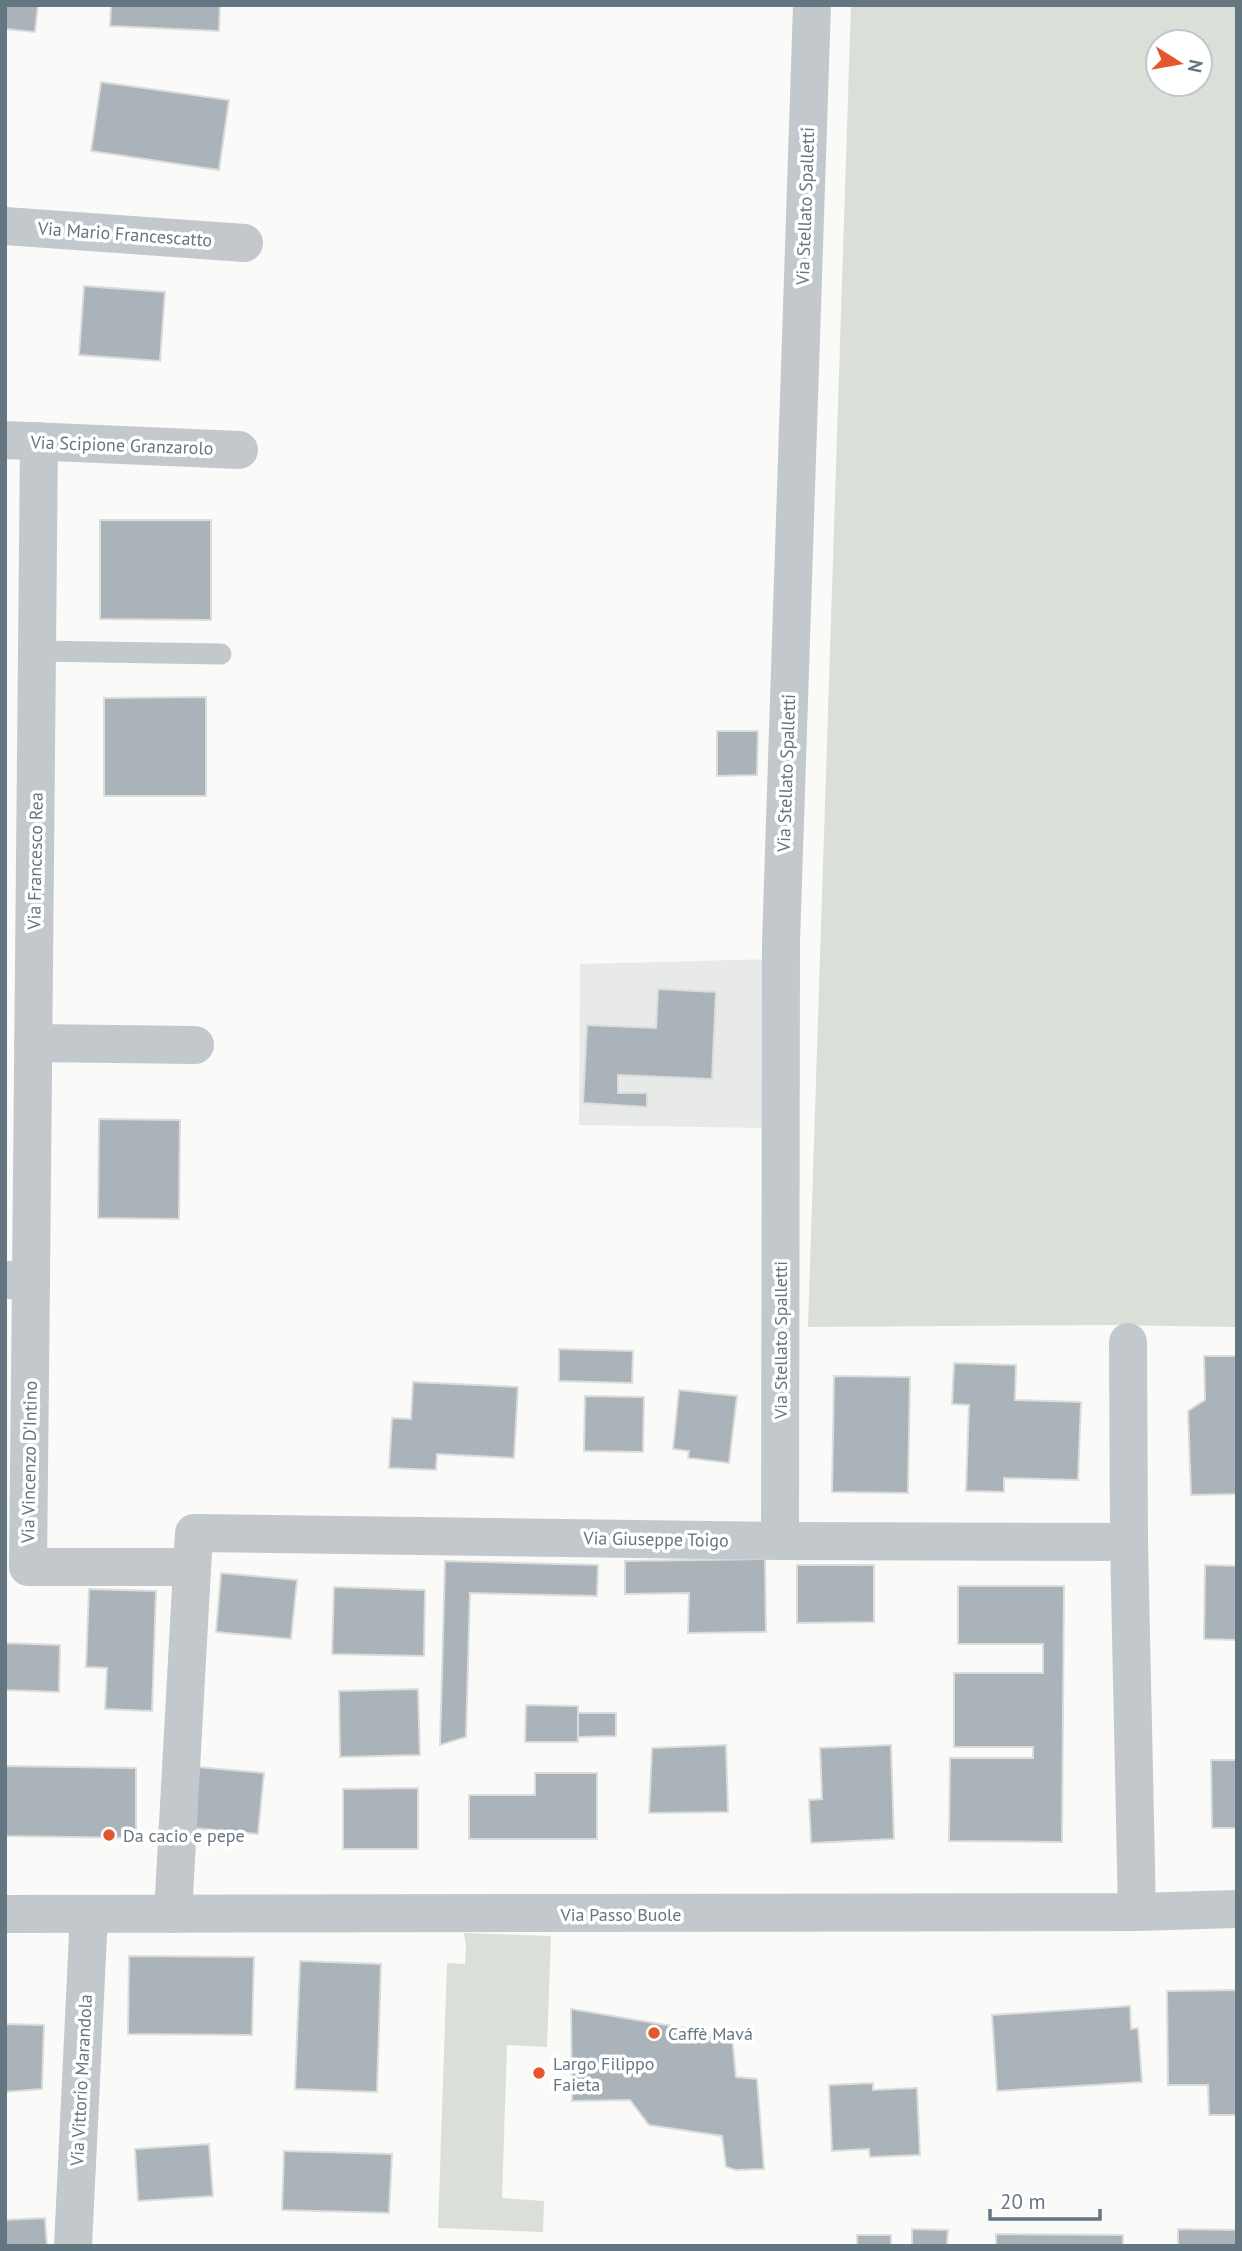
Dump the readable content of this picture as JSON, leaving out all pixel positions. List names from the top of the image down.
{
  "streets": {
    "street": [
      "Via Stellato Spalletti",
      "Via Mario Francescatto",
      "Via Scipione Granzarolo",
      "Via Francesco Rea",
      "Via Vincenzo D'Intino",
      "Via Giuseppe Toigo",
      "Via Passo Buole",
      "Via Vittorio Marandola"
    ]
  },
  "crossings": [
    ["Via Stellato Spalletti", "Via Giuseppe Toigo"],
    ["Via Scipione Granzarolo", "Via Francesco Rea"],
    ["Via Francesco Rea", "Via Vincenzo D'Intino"],
    ["Via Giuseppe Toigo", "Via Passo Buole"],
    ["Via Passo Buole", "Via Vittorio Marandola"]
  ],
  "places": ["Da cacio e pepe", "Caffè Mavá", "Largo Filippo Faieta"],
  "scale_bar": "20 m",
  "north": "right"
}
